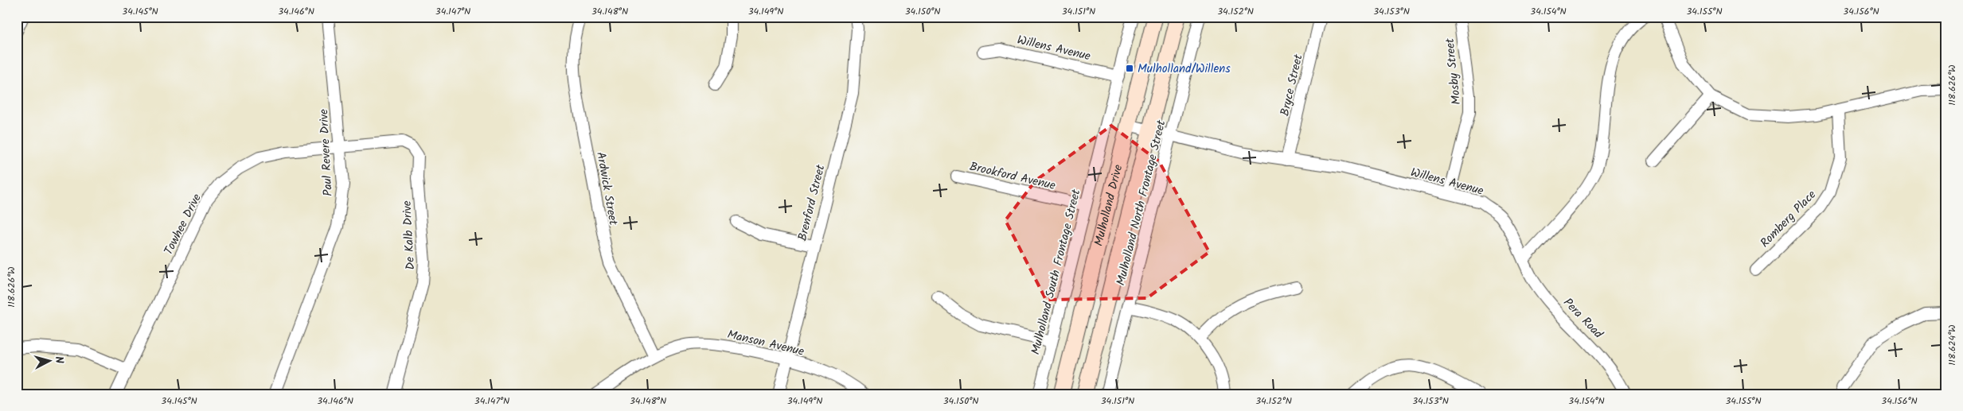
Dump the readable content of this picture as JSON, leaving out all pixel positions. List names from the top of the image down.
{
  "streets": {
    "main road": ["Mulholland Drive"],
    "street": [
      "Willens Avenue",
      "Mosby Street",
      "Bryce Street",
      "Paul Revere Drive",
      "Brookford Avenue",
      "Ardwick Street",
      "Brenford Street",
      "Mulholland North Frontage Street",
      "Romberg Place",
      "Towhee Drive",
      "De Kalb Drive",
      "Mulholland South Frontage Street",
      "Pera Road",
      "Manson Avenue"
    ]
  },
  "crossings": [
    ["Willens Avenue", "Mosby Street"],
    ["Willens Avenue", "Bryce Street"],
    ["Willens Avenue", "Mulholland North Frontage Street"],
    ["Willens Avenue", "Mulholland Drive"],
    ["Willens Avenue", "Mulholland South Frontage Street"],
    ["Willens Avenue", "Pera Road"],
    ["Paul Revere Drive", "Towhee Drive"],
    ["Paul Revere Drive", "De Kalb Drive"],
    ["Brookford Avenue", "Mulholland South Frontage Street"],
    ["Ardwick Street", "Manson Avenue"],
    ["Brenford Street", "Manson Avenue"],
    ["Towhee Drive", "De Kalb Drive"]
  ],
  "places": {
    "transit": ["Mulholland/Willens"]
  },
  "north": "right",
  "coordinates": [
    "34.145°N",
    "34.146°N",
    "34.147°N",
    "34.148°N",
    "34.149°N",
    "34.150°N",
    "34.151°N",
    "34.152°N",
    "34.153°N",
    "34.154°N",
    "34.155°N",
    "34.156°N",
    "118.626°W",
    "118.624°W"
  ]
}
